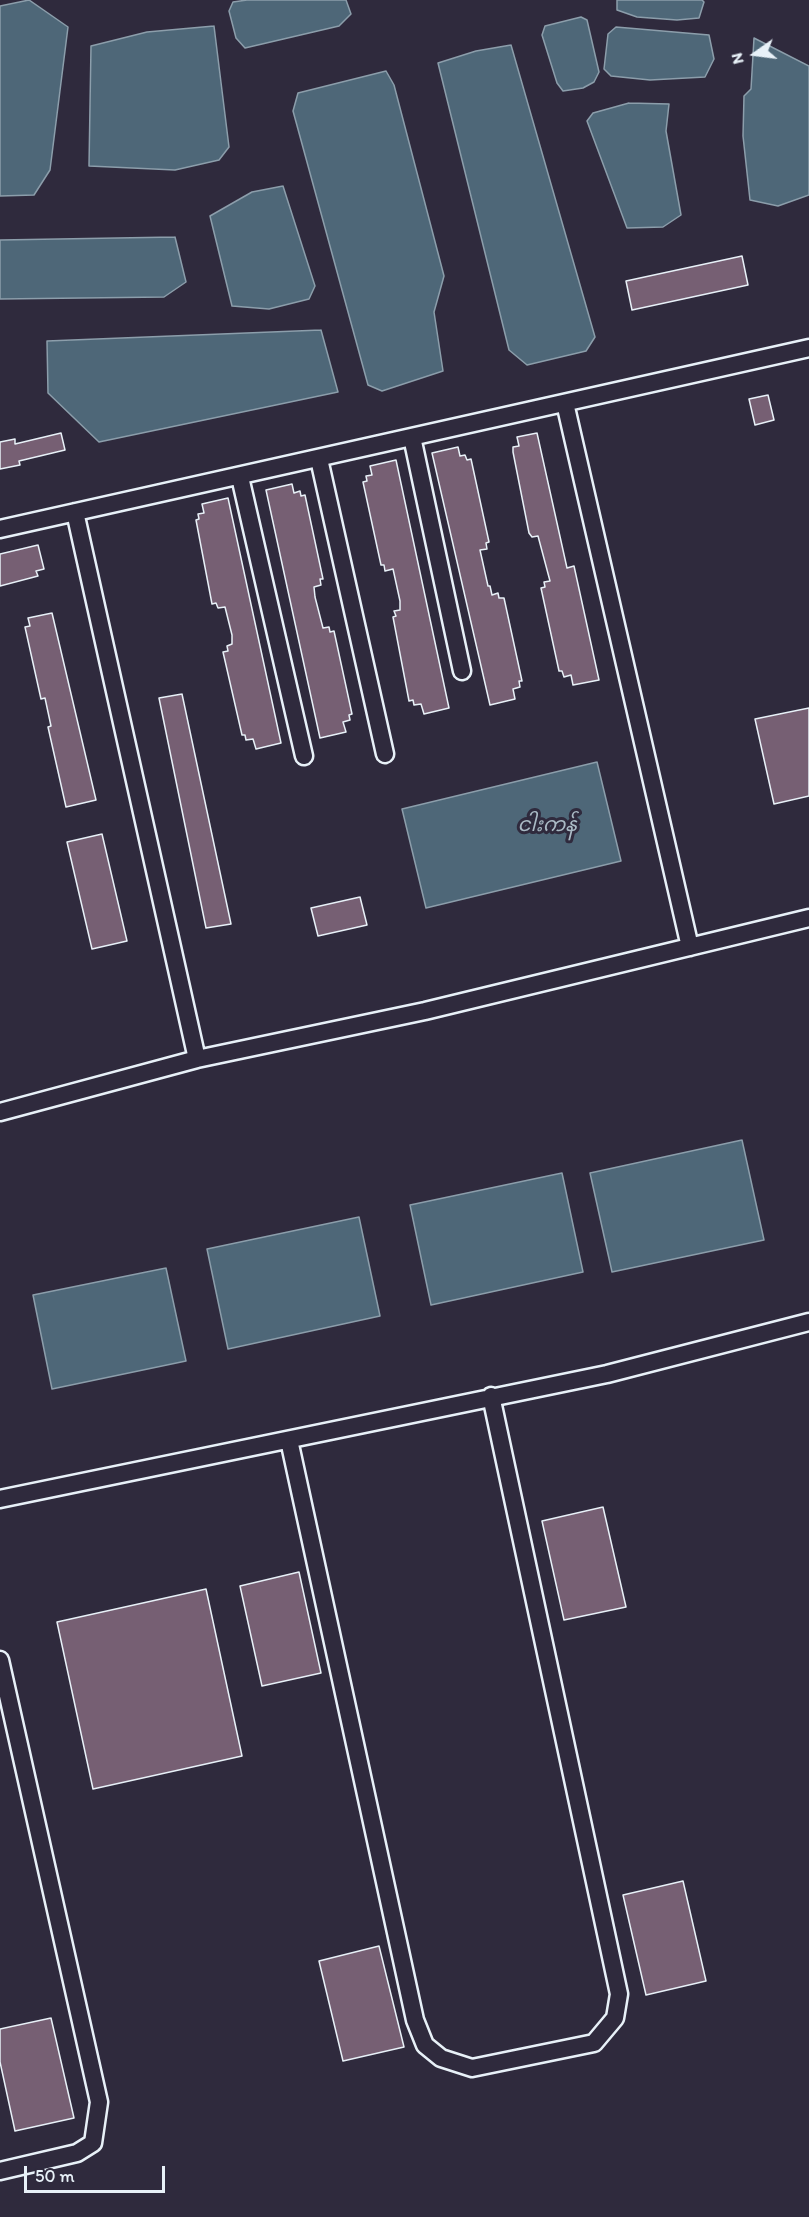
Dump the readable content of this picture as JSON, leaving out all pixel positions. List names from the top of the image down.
{
  "water": ["ငါးကန်"],
  "scale_bar": "50 m",
  "north": "left"
}
